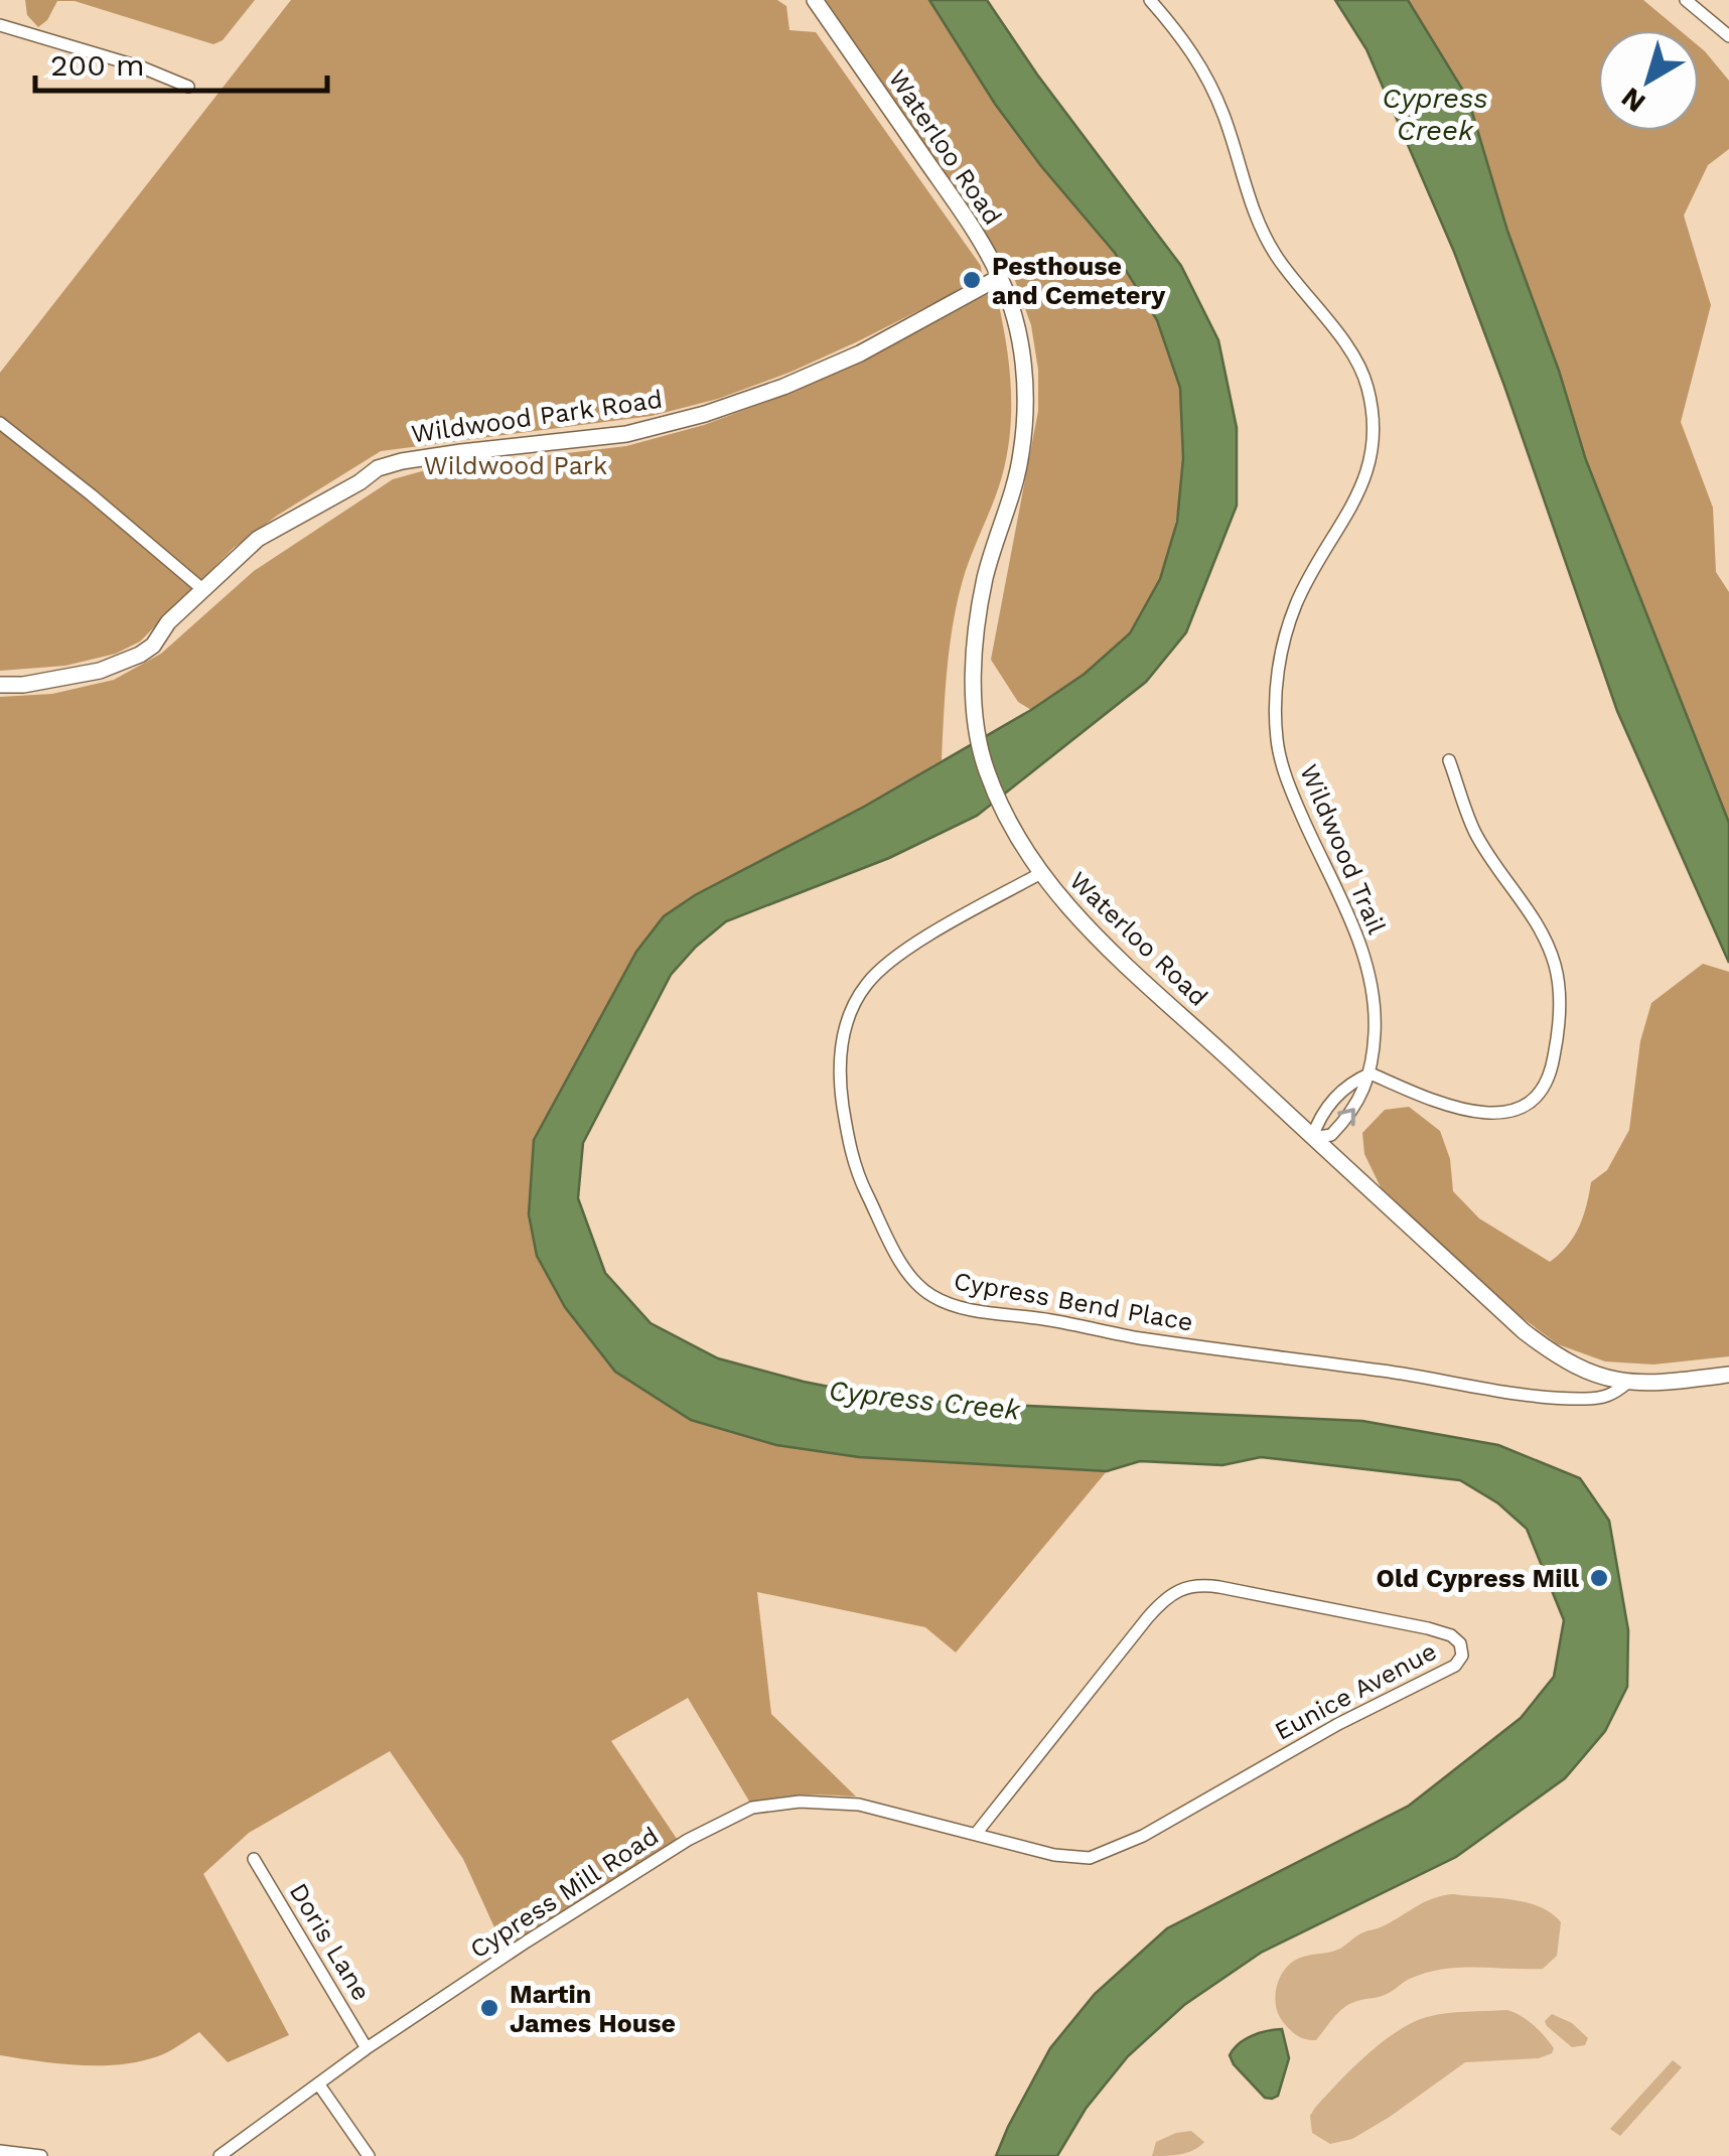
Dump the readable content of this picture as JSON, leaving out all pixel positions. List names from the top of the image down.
{
  "streets": {
    "street": [
      "Waterloo Road",
      "Wildwood Park Road",
      "Wildwood Trail",
      "Cypress Bend Place",
      "Eunice Avenue",
      "Cypress Mill Road",
      "Doris Lane"
    ]
  },
  "crossings": [
    ["Waterloo Road", "Wildwood Park Road"],
    ["Waterloo Road", "Wildwood Trail"],
    ["Waterloo Road", "Cypress Bend Place"],
    ["Eunice Avenue", "Cypress Mill Road"],
    ["Cypress Mill Road", "Doris Lane"]
  ],
  "water": ["Cypress Creek"],
  "parks": ["Wildwood Park"],
  "places": ["Pesthouse and Cemetery", "Old Cypress Mill", "Martin James House"],
  "scale_bar": "200 m",
  "north": "bottom left"
}
